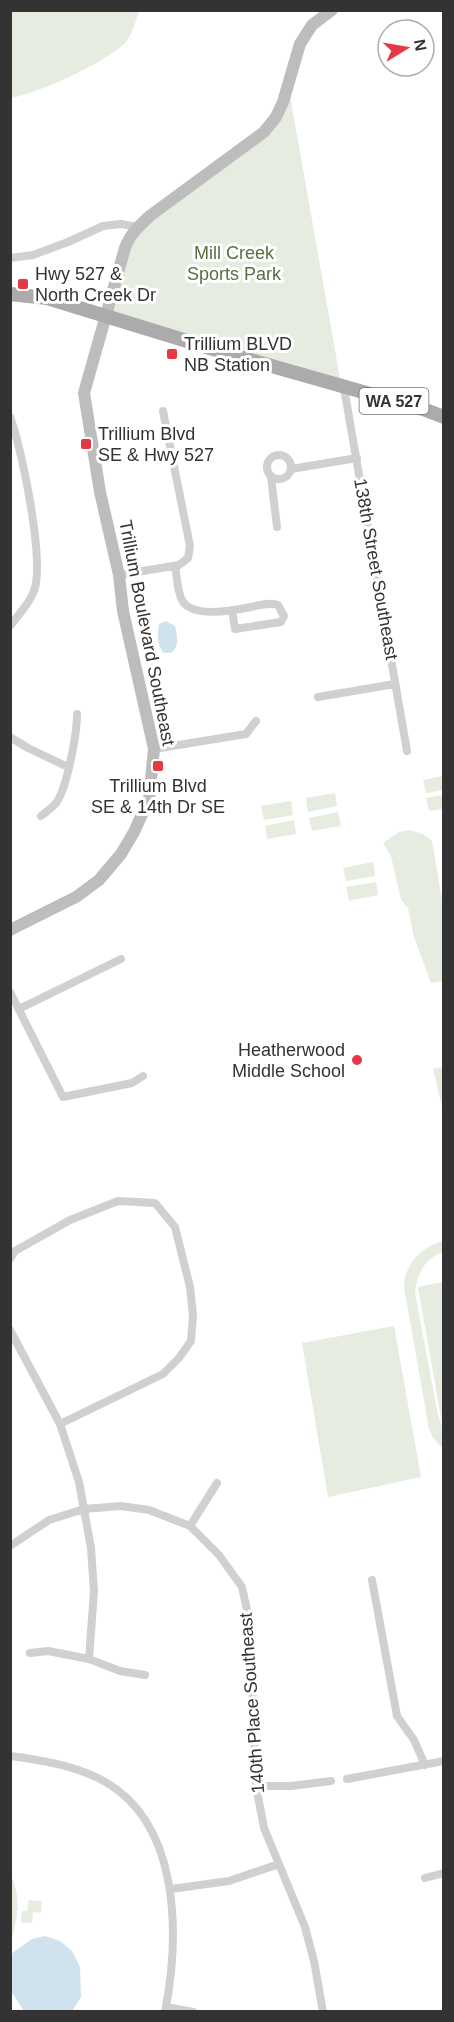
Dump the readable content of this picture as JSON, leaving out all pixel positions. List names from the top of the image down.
{
  "streets": {
    "main road": ["WA 527"],
    "street": ["138th Street Southeast", "Trillium Boulevard Southeast", "140th Place Southeast"]
  },
  "crossings": [
    ["WA 527", "138th Street Southeast"],
    ["WA 527", "Trillium Boulevard Southeast"]
  ],
  "parks": ["Mill Creek Sports Park"],
  "places": {
    "transit": [
      "Hwy 527 & North Creek Dr",
      "Trillium BLVD NB Station",
      "Trillium Blvd SE & Hwy 527",
      "Trillium Blvd SE & 14th Dr SE"
    ],
    "other": ["Heatherwood Middle School"]
  },
  "north": "right"
}
